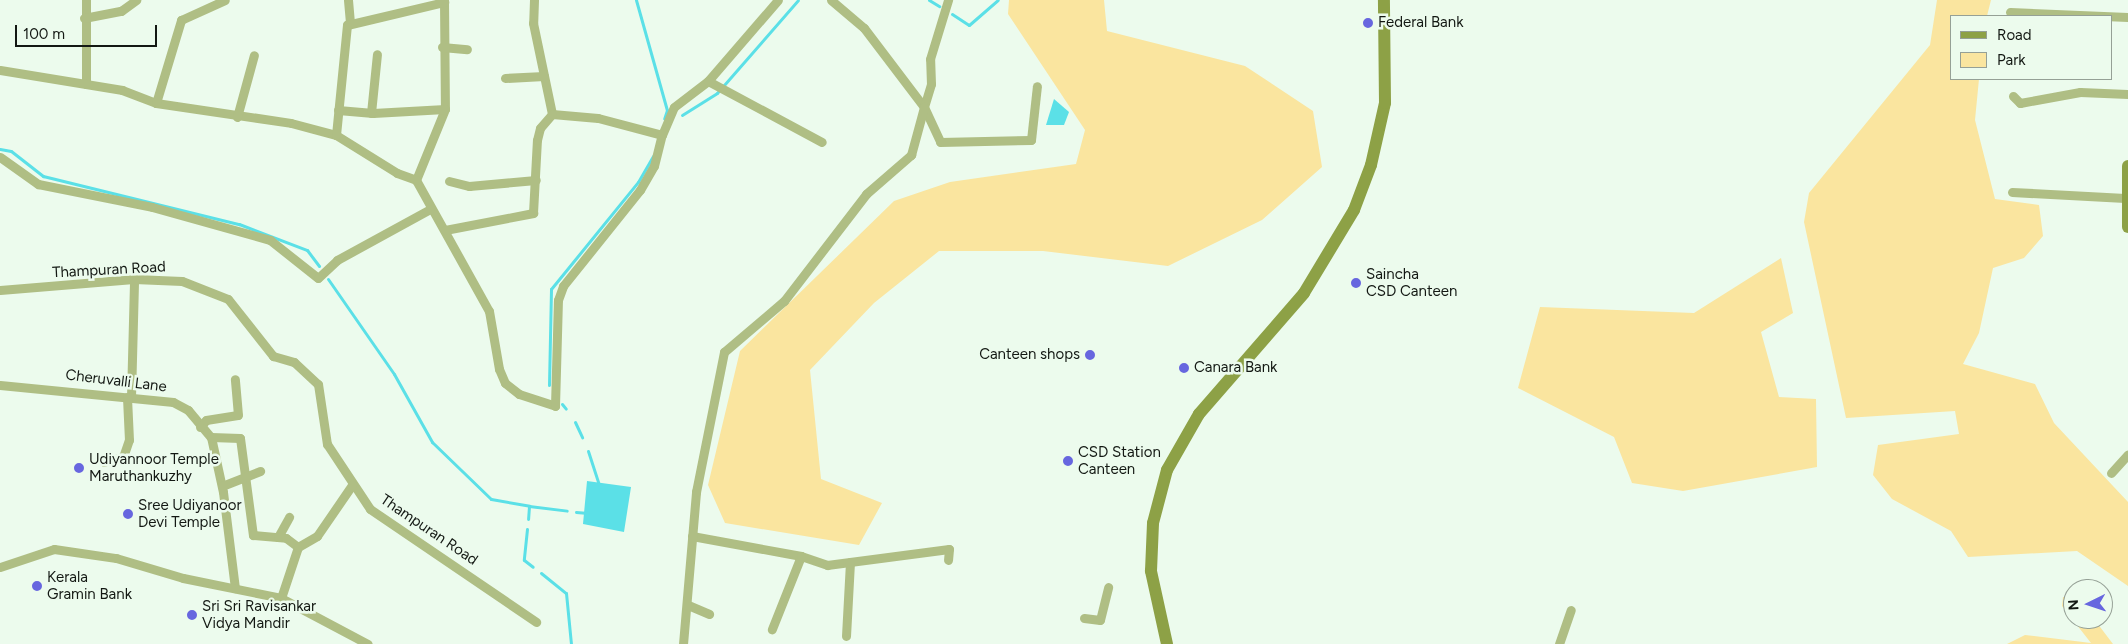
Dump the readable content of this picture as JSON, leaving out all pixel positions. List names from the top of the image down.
{
  "streets": {
    "street": ["Thampuran Road", "Cheruvalli Lane"]
  },
  "places": [
    "Federal Bank",
    "Saincha CSD Canteen",
    "Canteen shops",
    "Canara Bank",
    "CSD Station Canteen",
    "Udiyannoor Temple Maruthankuzhy",
    "Sree Udiyanoor Devi Temple",
    "Kerala Gramin Bank",
    "Sri Sri Ravisankar Vidya Mandir"
  ],
  "legend": ["Road", "Park"],
  "scale_bar": "100 m",
  "north": "left"
}
